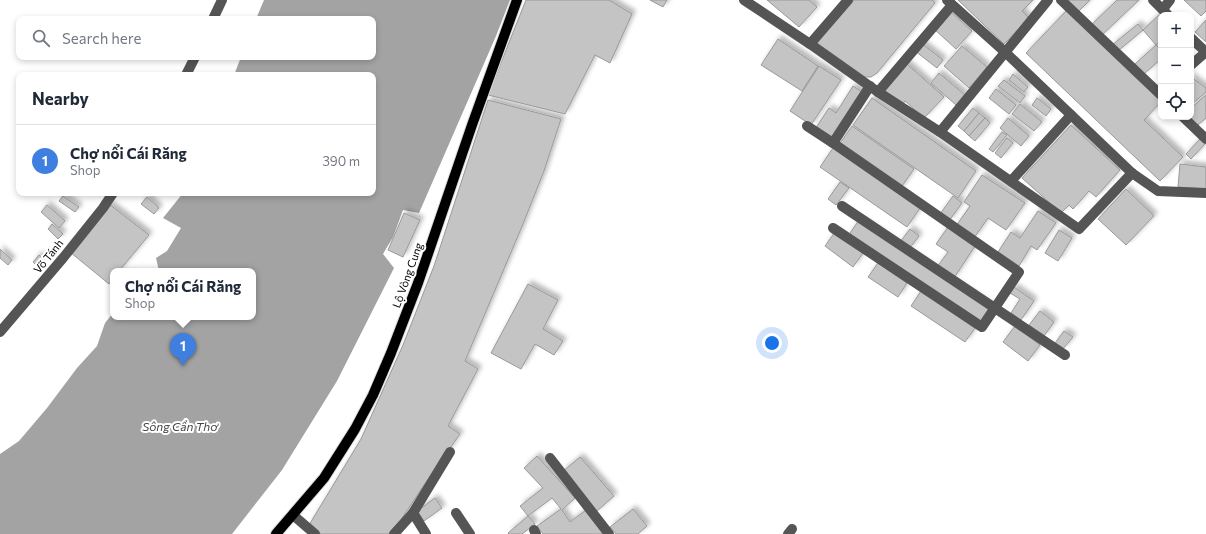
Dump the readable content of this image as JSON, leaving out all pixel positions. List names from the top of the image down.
{
  "streets": {
    "main road": ["Lộ Vòng Cung"],
    "street": ["Võ Tánh"]
  },
  "water": ["Sông Cần Thơ"],
  "page": {
    "map_buttons": ["+", "−"],
    "search": "Search here",
    "heading": "Nearby",
    "list": [
      {
        "mark": "1",
        "name": "Chợ nổi Cái Răng",
        "note": "Shop",
        "value": "390 m"
      }
    ],
    "popup": ["Chợ nổi Cái Răng", "Shop"],
    "pins": "1"
  }
}
